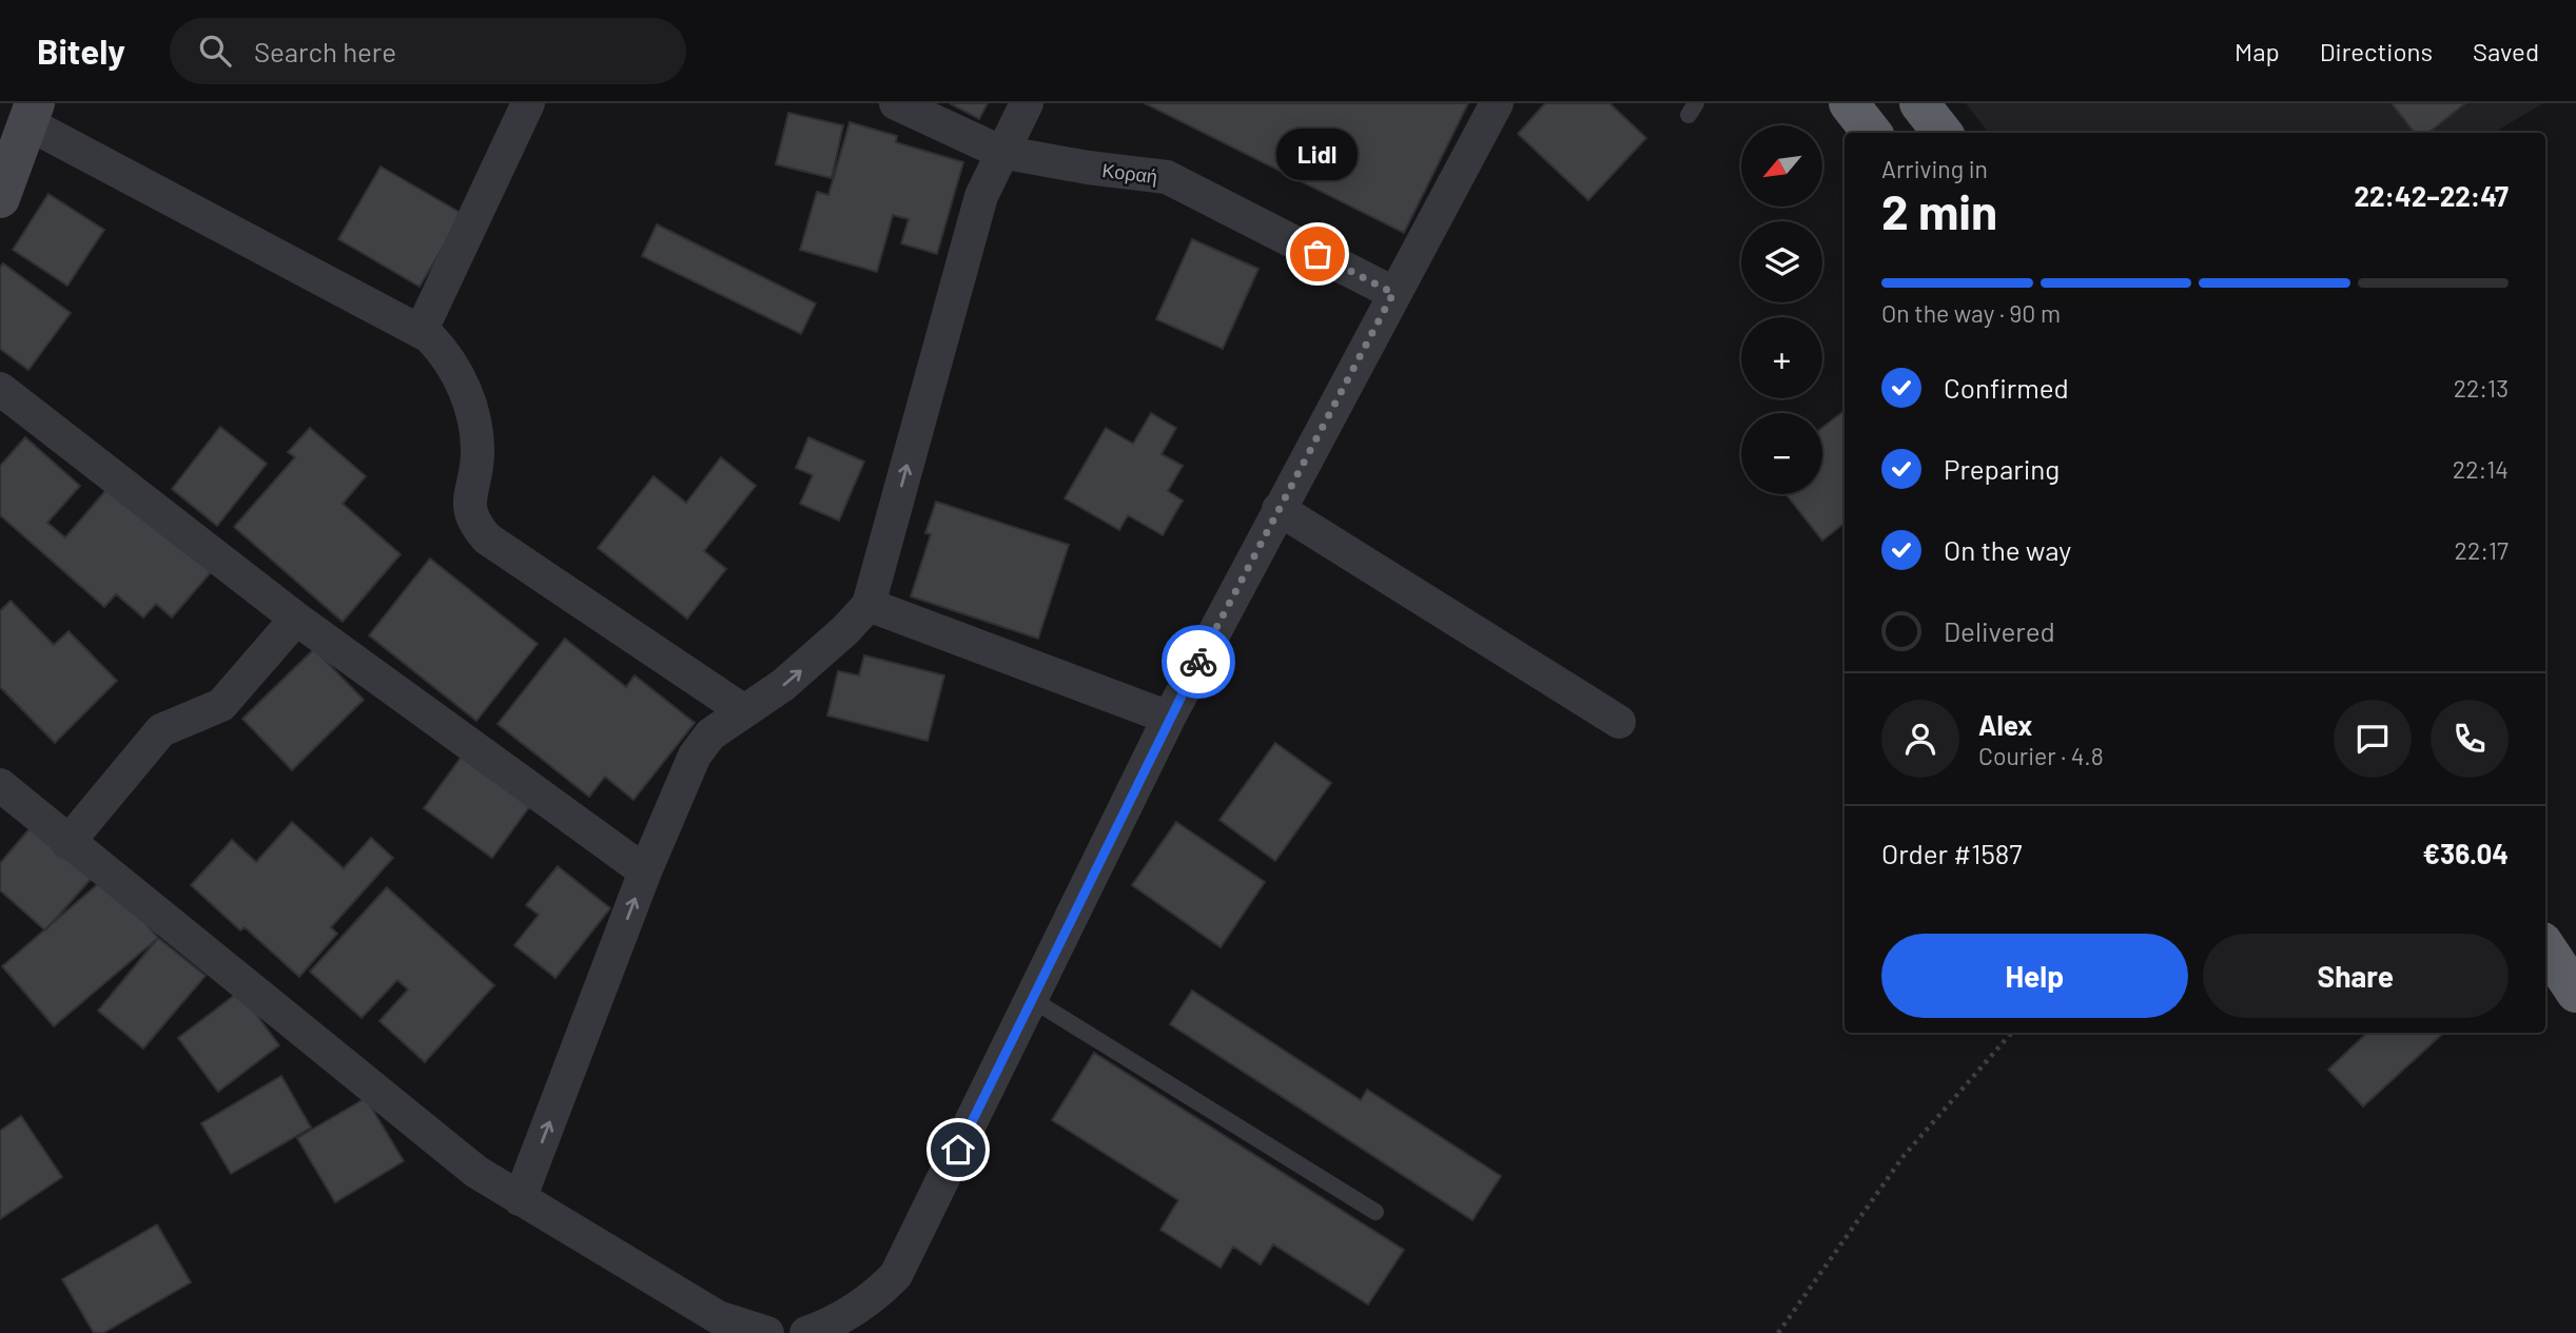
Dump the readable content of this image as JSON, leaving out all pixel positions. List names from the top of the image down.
{
  "streets": {
    "street": ["Κοραή"]
  },
  "places": ["Lidl"],
  "north": "bottom left",
  "page": {
    "header": "Bitely",
    "search": "Search here",
    "nav": ["Map", "Directions", "Saved"],
    "map_buttons": ["+", "−"],
    "bubble": "Lidl",
    "heading": ["2 min", "Arriving in", "22:42–22:47"],
    "panel": [
      "Alex",
      "Courier · 4.8",
      "Order #1587",
      "€36.04"
    ],
    "bar": "On the way · 90 m",
    "list": [
      ["Confirmed", "22:13"],
      ["Preparing", "22:14"],
      ["On the way", "22:17"],
      "Delivered"
    ],
    "buttons": ["Help", "Share"]
  }
}
